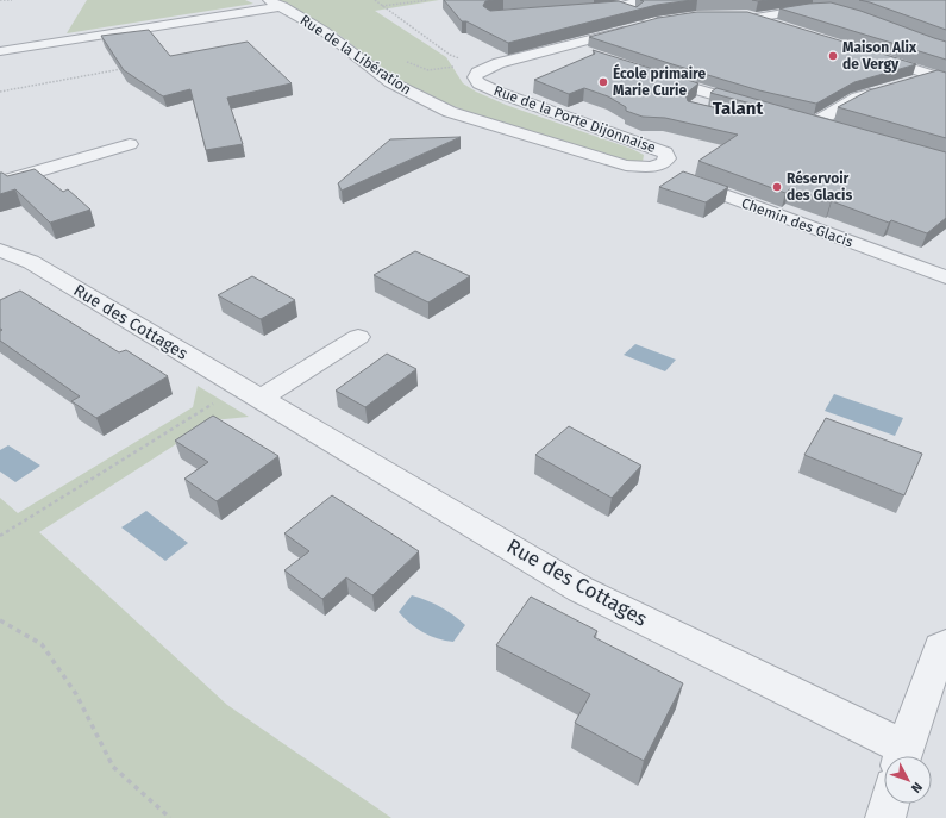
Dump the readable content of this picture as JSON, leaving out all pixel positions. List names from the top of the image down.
{
  "streets": {
    "street": [
      "Rue de la Libération",
      "Rue de la Porte Dijonnaise",
      "Chemin des Glacis",
      "Rue des Cottages"
    ]
  },
  "crossings": [
    ["Rue de la Libération", "Rue de la Porte Dijonnaise"],
    ["Rue de la Libération", "Chemin des Glacis"],
    ["Rue de la Porte Dijonnaise", "Chemin des Glacis"]
  ],
  "districts": ["Talant"],
  "places": ["Maison Alix de Vergy", "École primaire Marie Curie", "Réservoir des Glacis"],
  "north": "bottom right"
}
